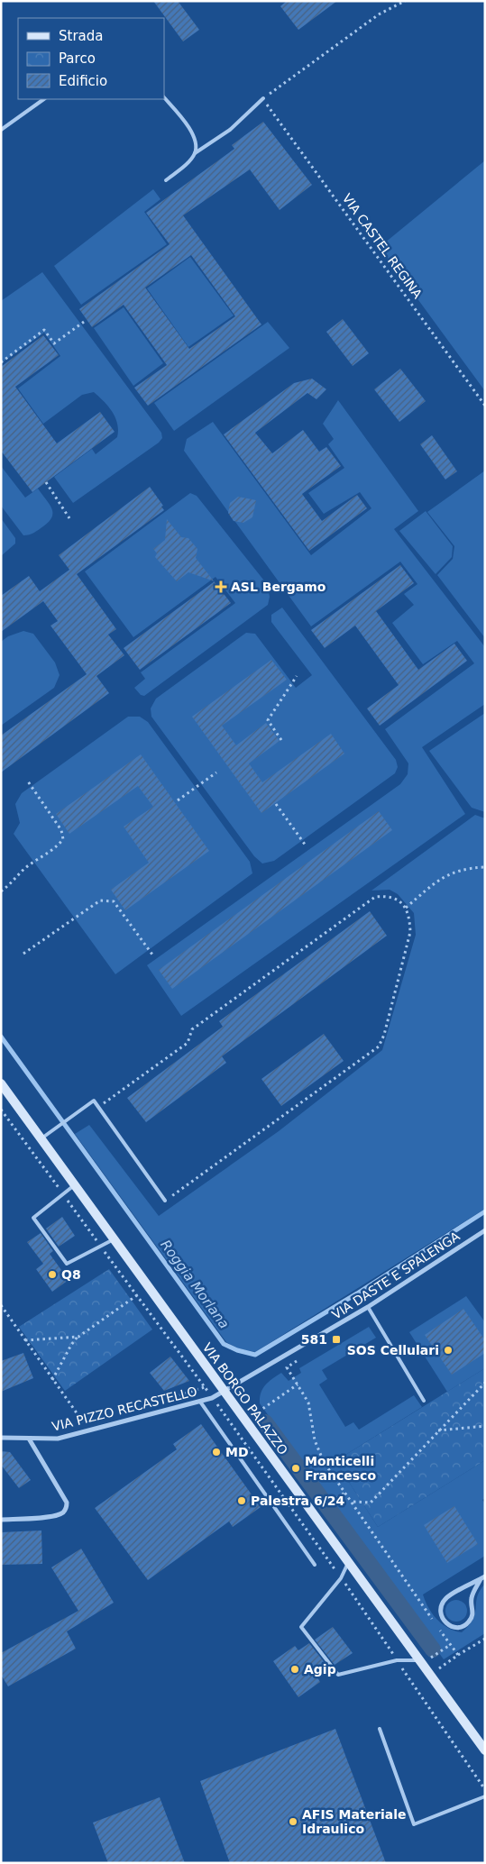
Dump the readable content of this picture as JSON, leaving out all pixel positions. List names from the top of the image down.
{
  "streets": {
    "main road": ["VIA BORGO PALAZZO"],
    "street": ["VIA DASTE E SPALENGA", "VIA PIZZO RECASTELLO"],
    "path": ["VIA CASTEL REGINA"]
  },
  "crossings": [
    ["VIA DASTE E SPALENGA", "VIA BORGO PALAZZO"],
    ["VIA DASTE E SPALENGA", "VIA PIZZO RECASTELLO"],
    ["VIA BORGO PALAZZO", "VIA PIZZO RECASTELLO"]
  ],
  "water": ["Roggia Morlana"],
  "places": {
    "health": ["ASL Bergamo"],
    "other": [
      "Q8",
      "SOS Cellulari",
      "MD",
      "Monticelli Francesco",
      "Palestra 6/24",
      "Agip",
      "AFIS Materiale Idraulico"
    ],
    "transit": ["581"]
  },
  "legend": ["Strada", "Parco", "Edificio"]
}
